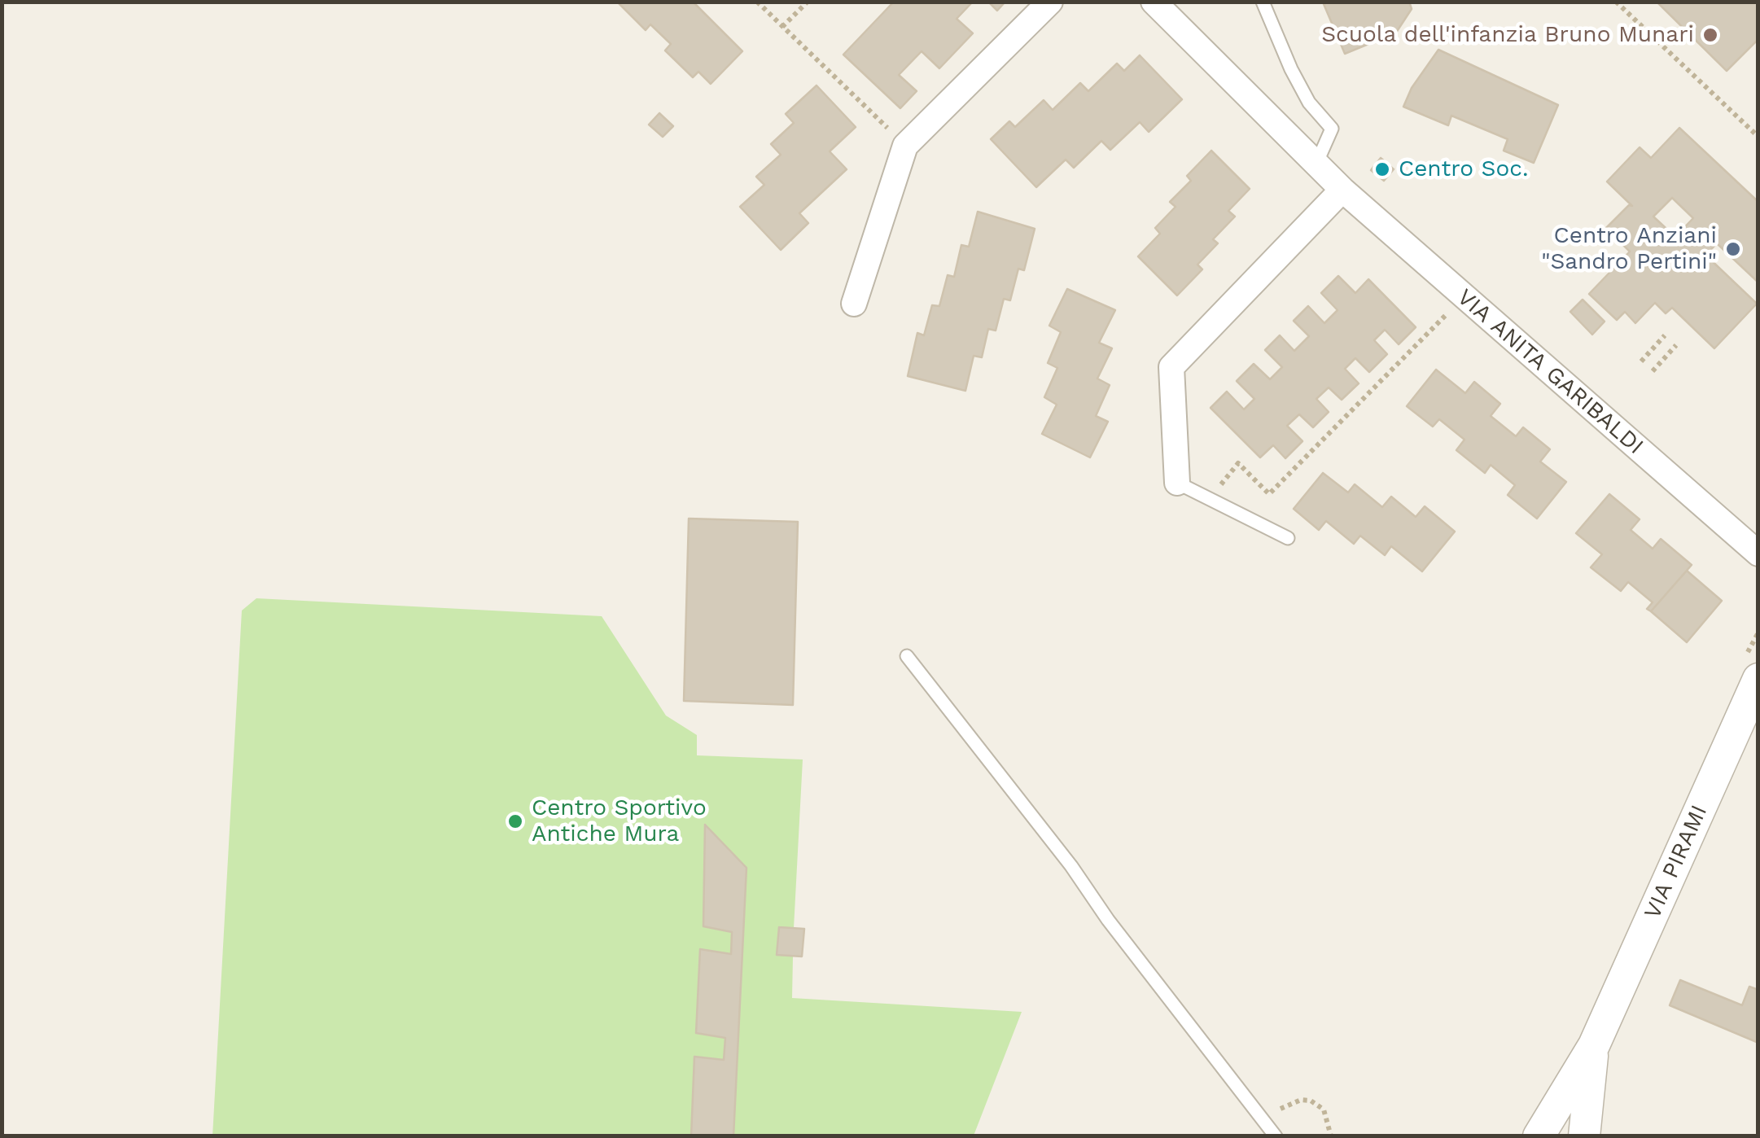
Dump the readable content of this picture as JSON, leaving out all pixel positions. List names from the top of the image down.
{
  "streets": {
    "street": ["VIA ANITA GARIBALDI", "VIA PIRAMI"]
  },
  "places": [
    "Scuola dell'infanzia Bruno Munari",
    "Centro Soc.",
    "Centro Anziani \"Sandro Pertini\"",
    "Centro Sportivo Antiche Mura"
  ]
}
